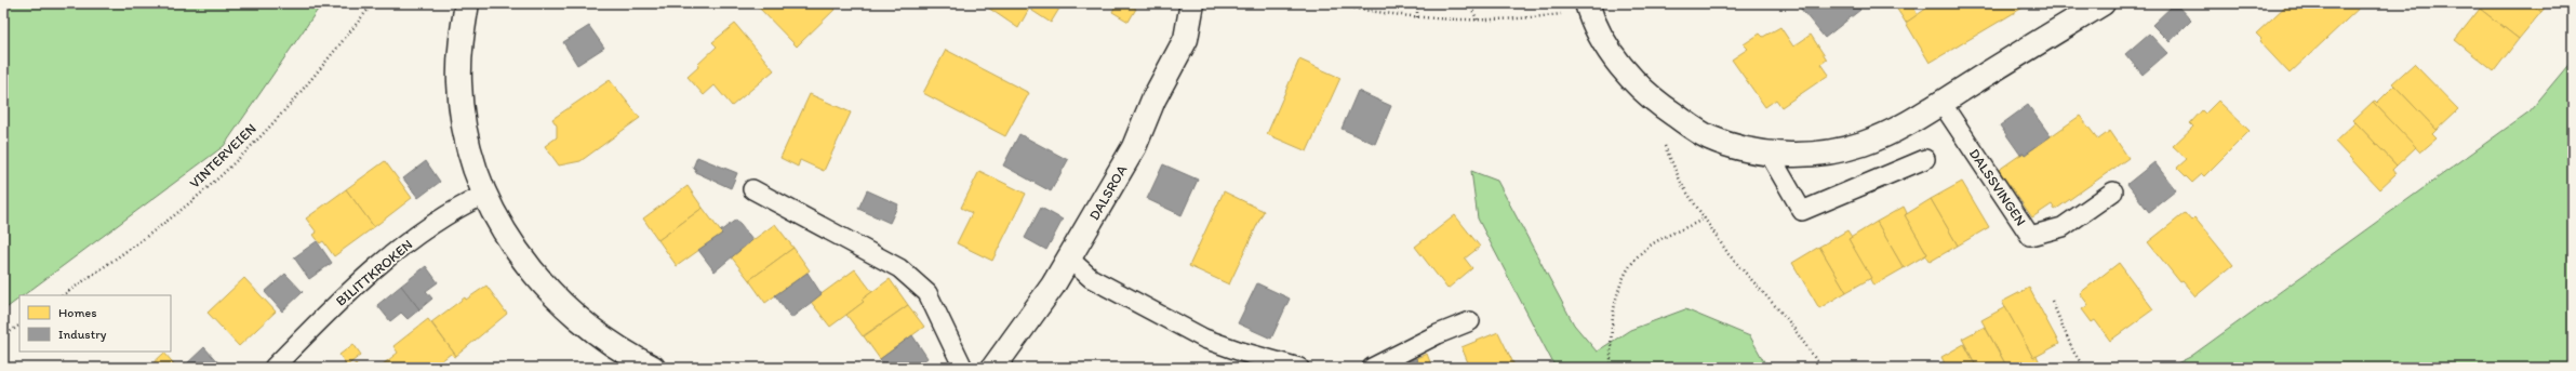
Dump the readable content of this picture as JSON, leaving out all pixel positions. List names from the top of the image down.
{
  "streets": {
    "street": ["DALSROA"],
    "lane": ["DALSSVINGEN", "BILITTKROKEN"],
    "path": ["VINTERVEIEN"]
  },
  "legend": ["Homes", "Industry"]
}
